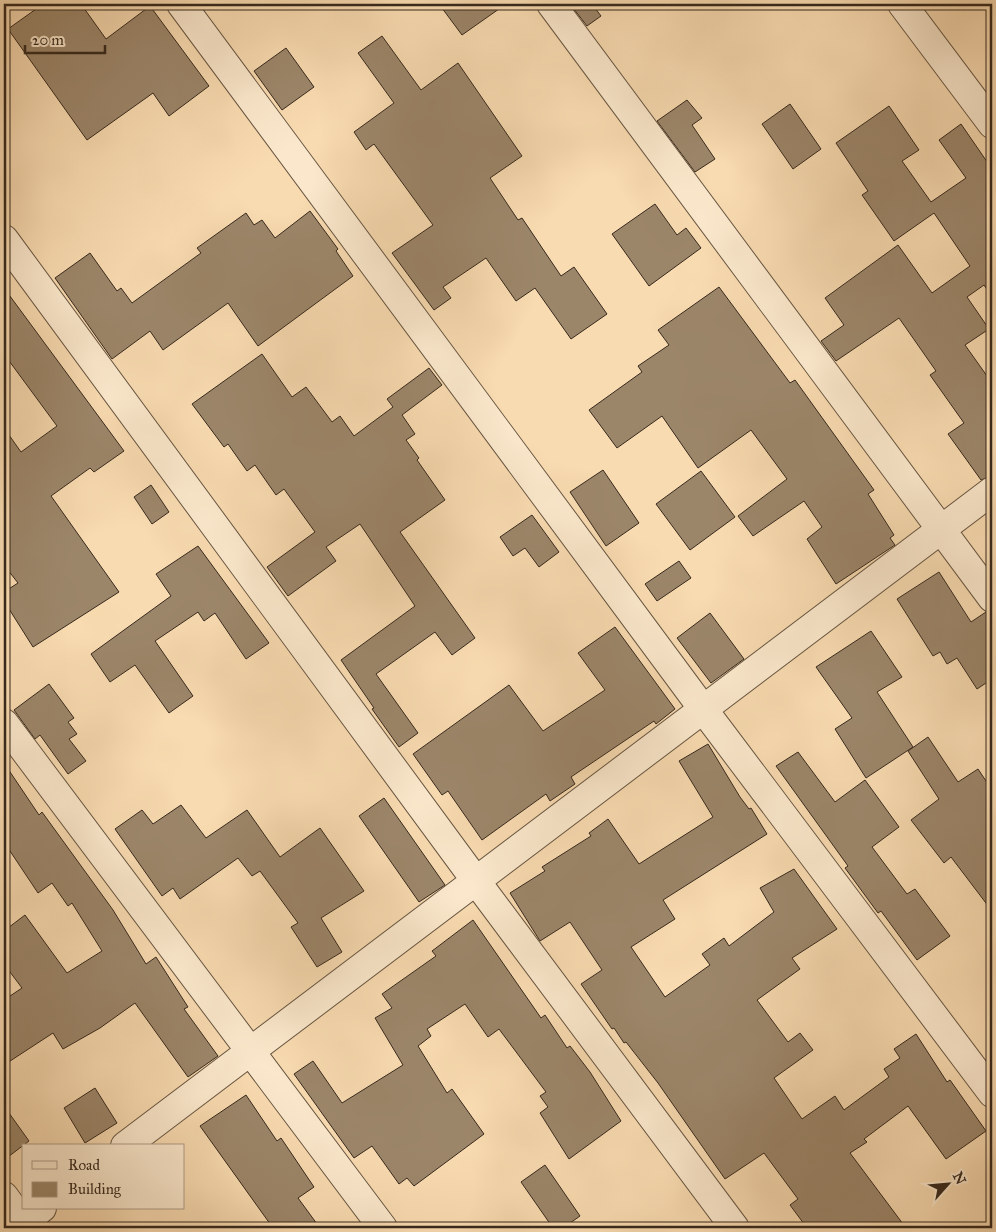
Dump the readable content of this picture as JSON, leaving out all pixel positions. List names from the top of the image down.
{
  "legend": ["Road", "Building"],
  "scale_bar": "20 m",
  "north": "top right"
}
